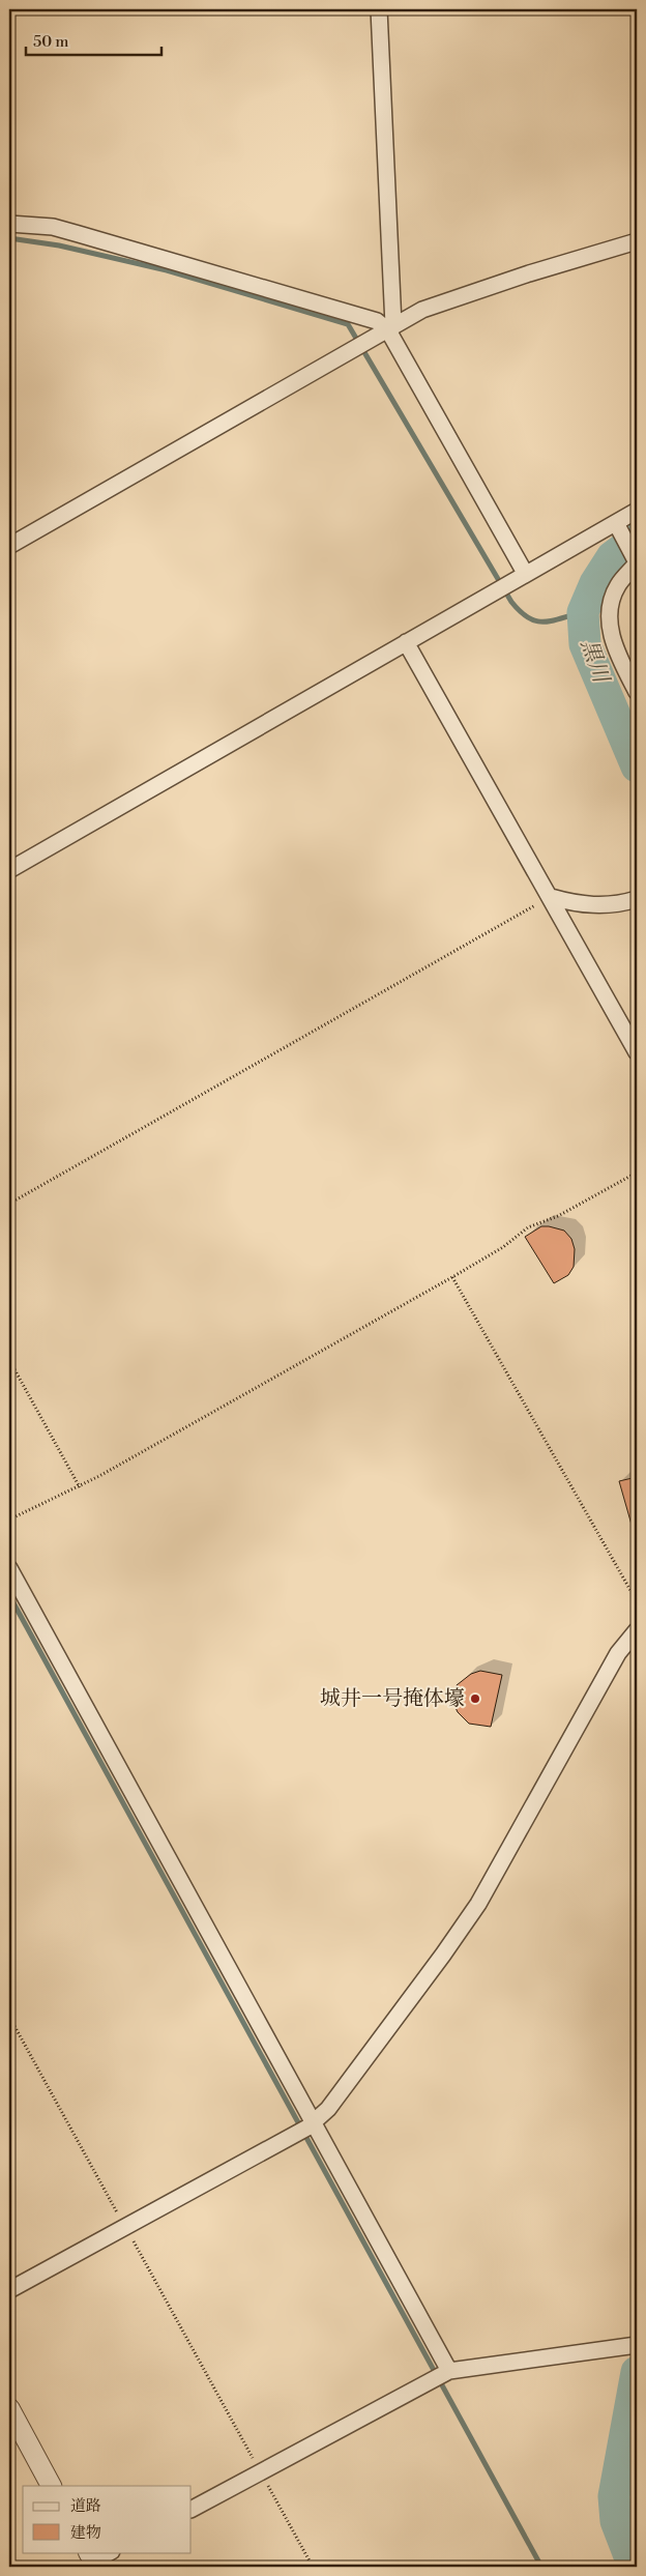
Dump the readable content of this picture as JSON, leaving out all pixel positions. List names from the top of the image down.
{
  "water": ["黒川"],
  "places": ["城井一号掩体壕"],
  "legend": ["道路", "建物"],
  "scale_bar": "50 m"
}
